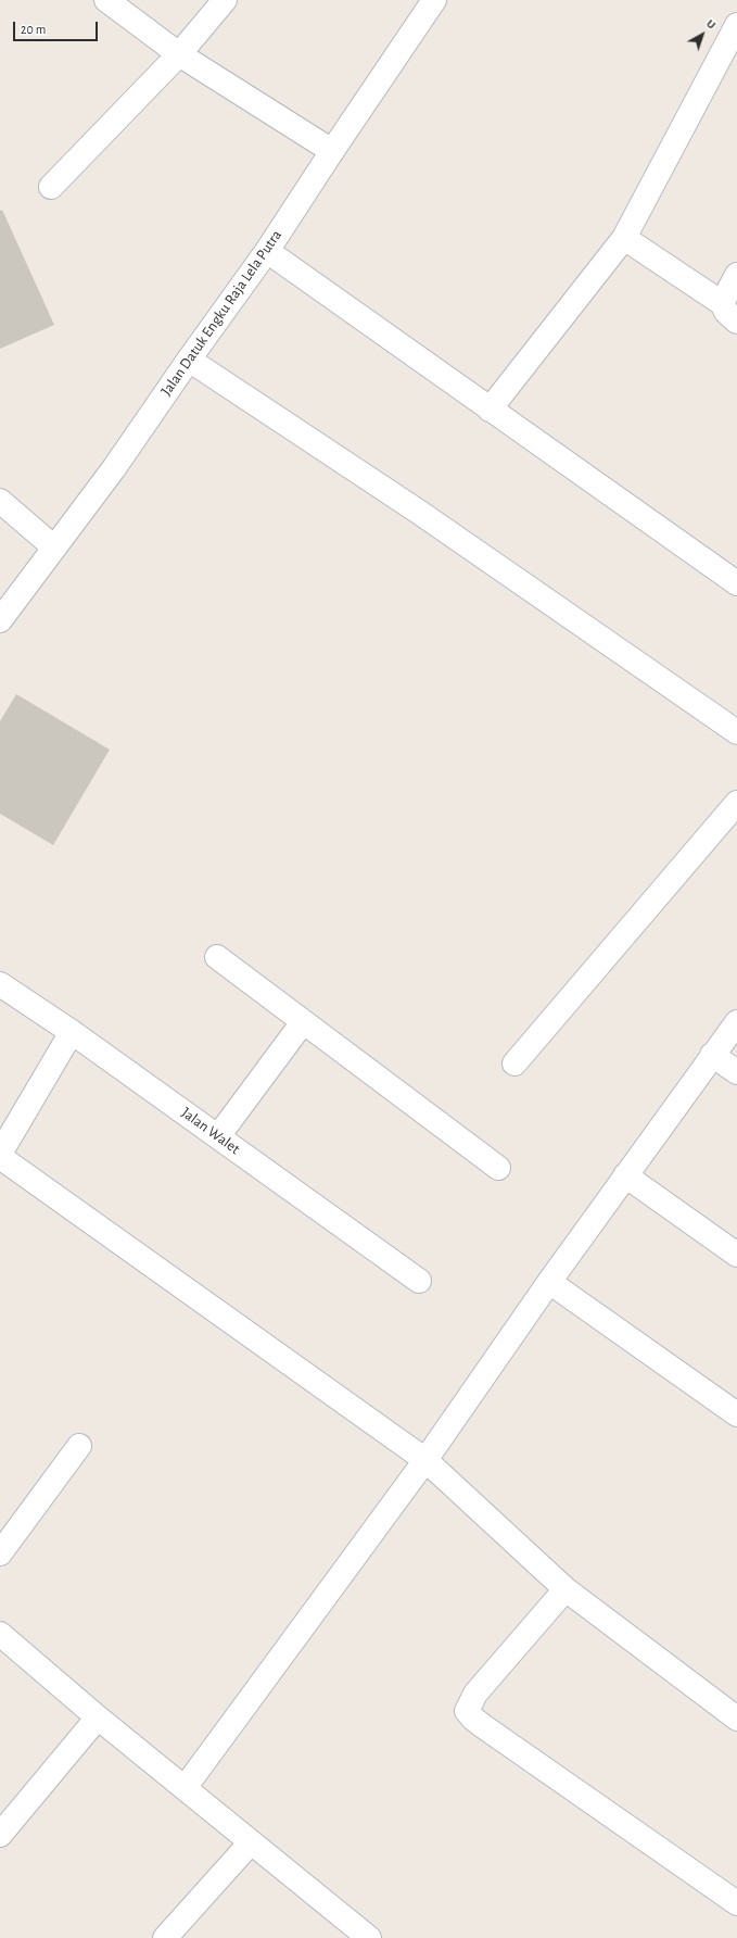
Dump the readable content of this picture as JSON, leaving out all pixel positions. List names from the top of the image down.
{
  "streets": {
    "street": ["Jalan Datuk Engku Raja Lela Putra", "Jalan Walet"]
  },
  "scale_bar": "20 m",
  "north": "top right"
}
